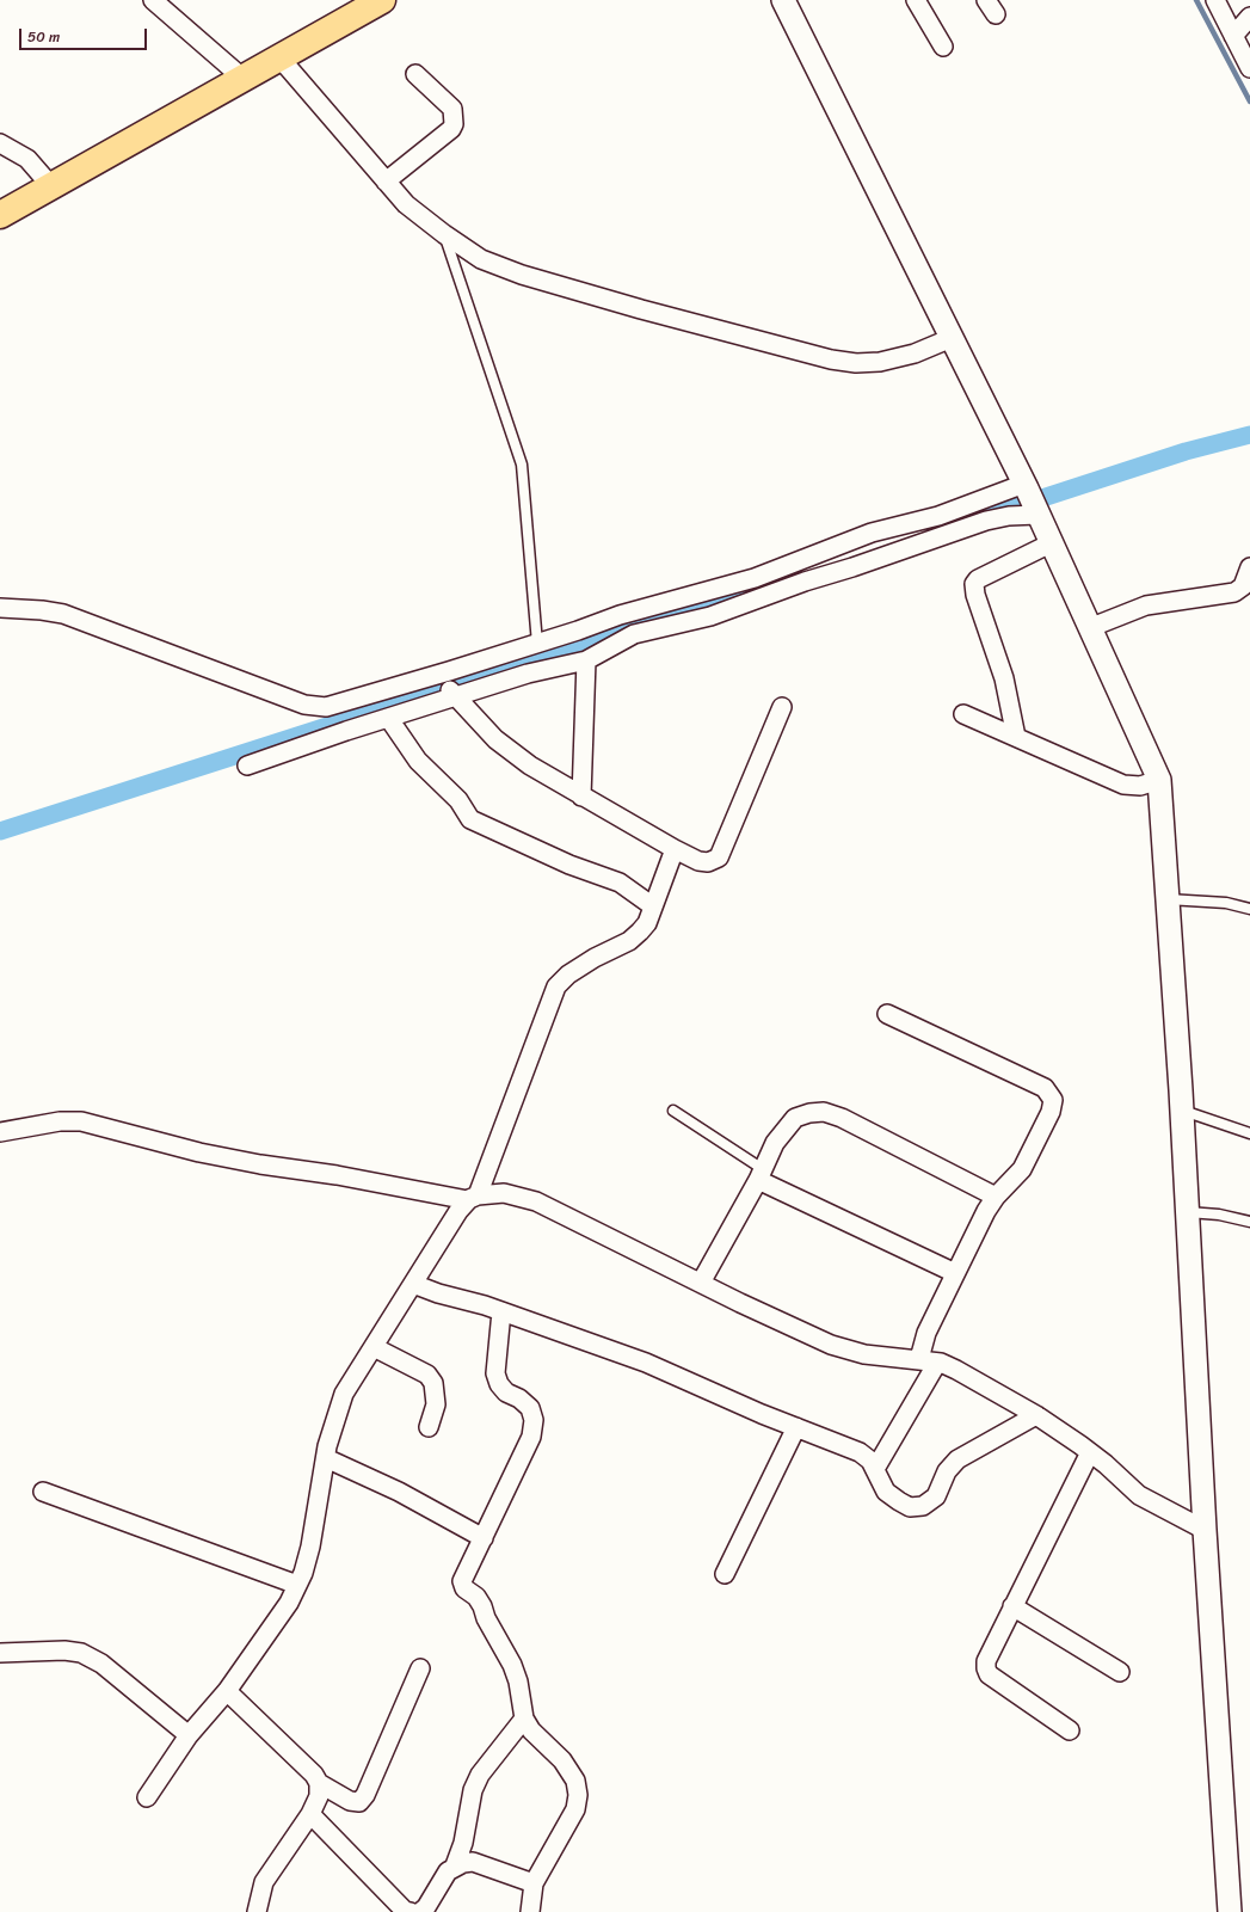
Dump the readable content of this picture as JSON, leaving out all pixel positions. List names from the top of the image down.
{
  "scale_bar": "50 m"
}
